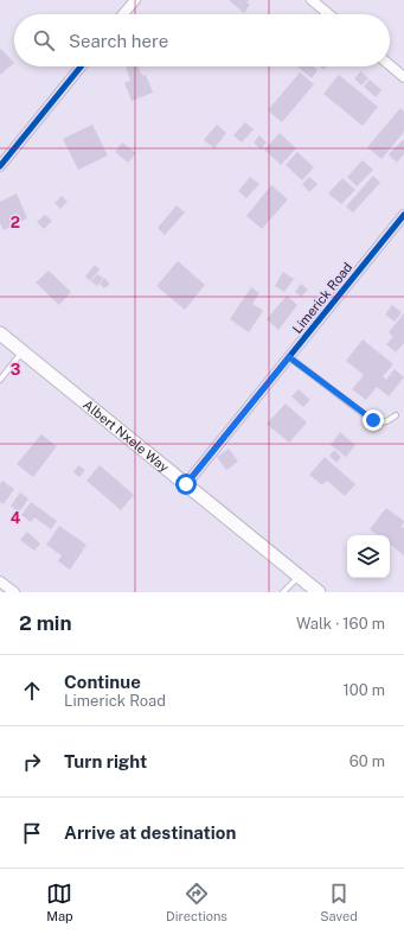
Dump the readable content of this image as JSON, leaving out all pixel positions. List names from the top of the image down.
{
  "streets": {
    "main road": ["Albert Nxele Way"],
    "street": ["Limerick Road"]
  },
  "crossings": [
    ["Limerick Road", "Albert Nxele Way"]
  ],
  "page": {
    "search": "Search here",
    "heading": ["2 min", "Walk · 160 m"],
    "list": [
      ["Continue", "Limerick Road", "100 m"],
      ["Turn right", "60 m"],
      "Arrive at destination"
    ],
    "nav": ["Map", "Directions", "Saved"]
  },
  "grid": {
    "rows": ["2", "3", "4"]
  }
}
